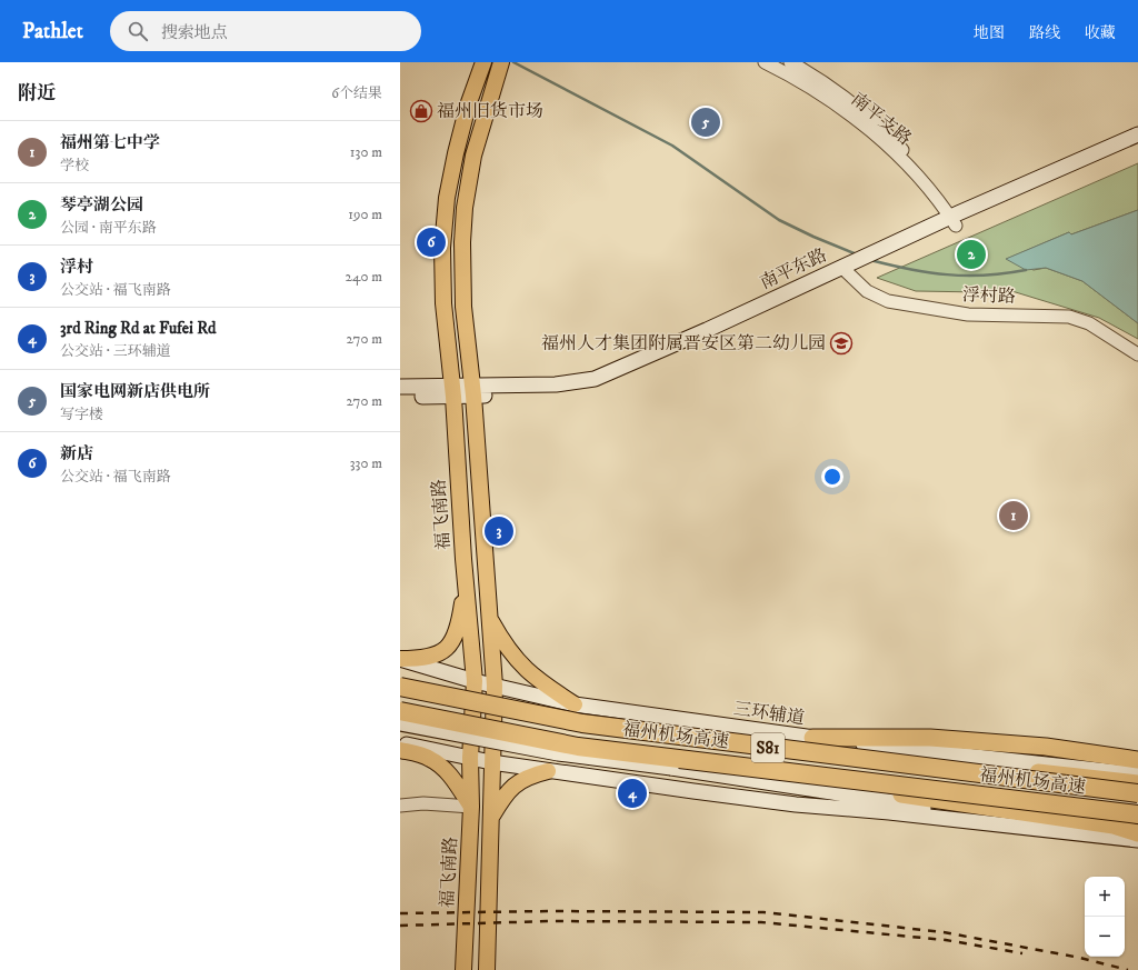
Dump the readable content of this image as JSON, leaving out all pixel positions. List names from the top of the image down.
{
  "streets": {
    "highway": ["福州机场高速", "S81"],
    "main road": ["南平东路", "福飞南路", "三环辅道"],
    "street": ["南平支路", "浮村路"]
  },
  "crossings": [
    ["南平支路", "南平东路"],
    ["南平东路", "浮村路"],
    ["南平东路", "福飞南路"],
    ["福飞南路", "三环辅道"]
  ],
  "places": {
    "shop": ["福州旧货市场"],
    "school or university": ["福州人才集团附属晋安区第二幼儿园"]
  },
  "page": {
    "header": "Pathlet",
    "search": "搜索地点",
    "nav": ["地图", "路线", "收藏"],
    "heading": ["附近", "6个结果"],
    "pins": [
      "5",
      "6",
      "2",
      "1",
      "3",
      "4"
    ],
    "list": [
      {
        "mark": "1",
        "name": "福州第七中学",
        "note": "学校",
        "value": "130 m"
      },
      {
        "mark": "2",
        "name": "琴亭湖公园",
        "note": "公园 · 南平东路",
        "value": "190 m"
      },
      {
        "mark": "3",
        "name": "浮村",
        "note": "公交站 · 福飞南路",
        "value": "240 m"
      },
      {
        "mark": "4",
        "name": "3rd Ring Rd at Fufei Rd",
        "note": "公交站 · 三环辅道",
        "value": "270 m"
      },
      {
        "mark": "5",
        "name": "国家电网新店供电所",
        "note": "写字楼",
        "value": "270 m"
      },
      {
        "mark": "6",
        "name": "新店",
        "note": "公交站 · 福飞南路",
        "value": "330 m"
      }
    ],
    "map_buttons": ["+", "−"]
  }
}
